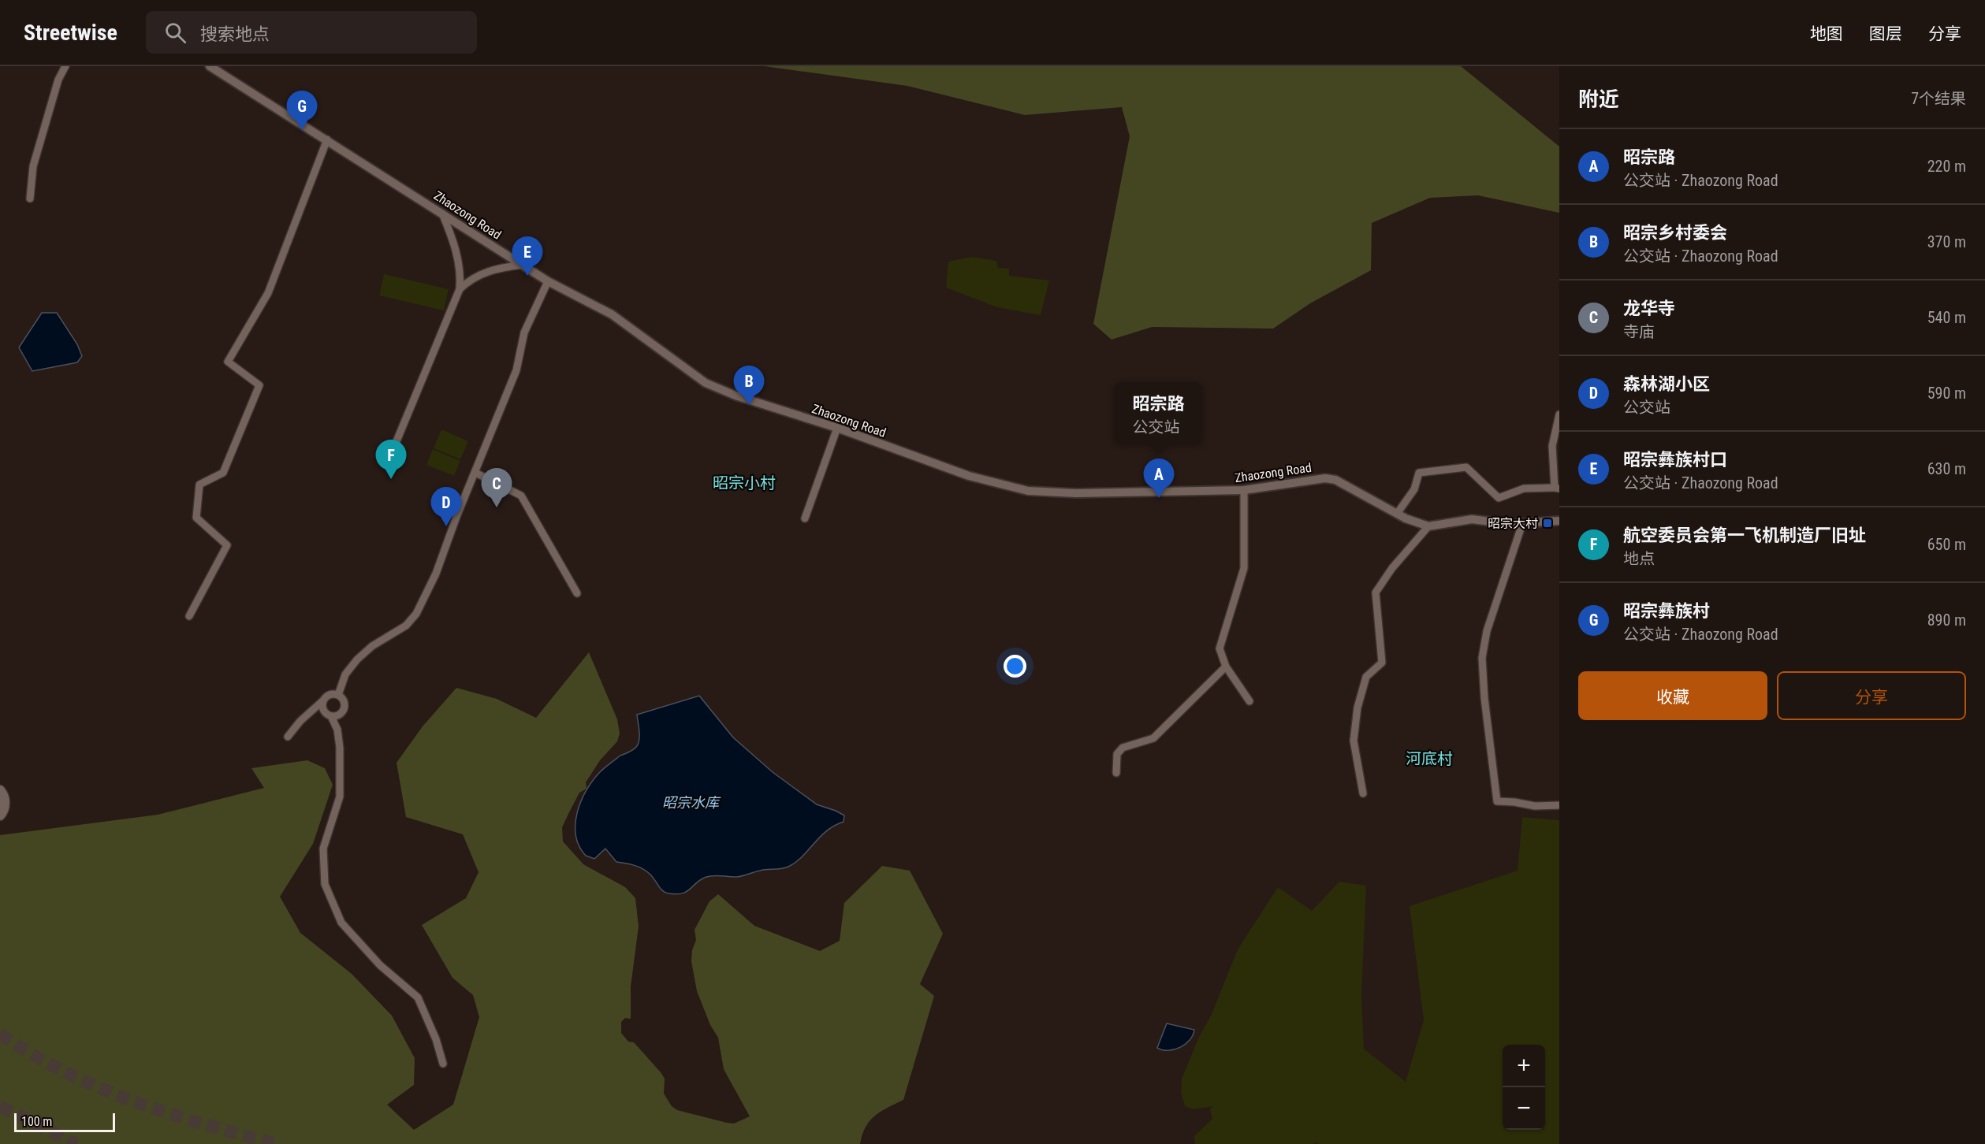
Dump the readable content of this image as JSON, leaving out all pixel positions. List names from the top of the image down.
{
  "streets": {
    "street": ["Zhaozong Road"]
  },
  "districts": ["昭宗小村", "河底村"],
  "water": ["昭宗水库"],
  "places": {
    "transit": ["昭宗大村"]
  },
  "scale_bar": "100 m",
  "page": {
    "header": "Streetwise",
    "search": "搜索地点",
    "nav": ["地图", "图层", "分享"],
    "heading": ["附近", "7个结果"],
    "pins": [
      "G",
      "E",
      "B",
      "F",
      "A",
      "C",
      "D"
    ],
    "list": [
      {
        "mark": "A",
        "name": "昭宗路",
        "note": "公交站 · Zhaozong Road",
        "value": "220 m"
      },
      {
        "mark": "B",
        "name": "昭宗乡村委会",
        "note": "公交站 · Zhaozong Road",
        "value": "370 m"
      },
      {
        "mark": "C",
        "name": "龙华寺",
        "note": "寺庙",
        "value": "540 m"
      },
      {
        "mark": "D",
        "name": "森林湖小区",
        "note": "公交站",
        "value": "590 m"
      },
      {
        "mark": "E",
        "name": "昭宗彝族村口",
        "note": "公交站 · Zhaozong Road",
        "value": "630 m"
      },
      {
        "mark": "F",
        "name": "航空委员会第一飞机制造厂旧址",
        "note": "地点",
        "value": "650 m"
      },
      {
        "mark": "G",
        "name": "昭宗彝族村",
        "note": "公交站 · Zhaozong Road",
        "value": "890 m"
      }
    ],
    "popup": ["昭宗路", "公交站"],
    "buttons": ["收藏", "分享"],
    "map_buttons": ["+", "−"],
    "scale": "100 m"
  }
}
